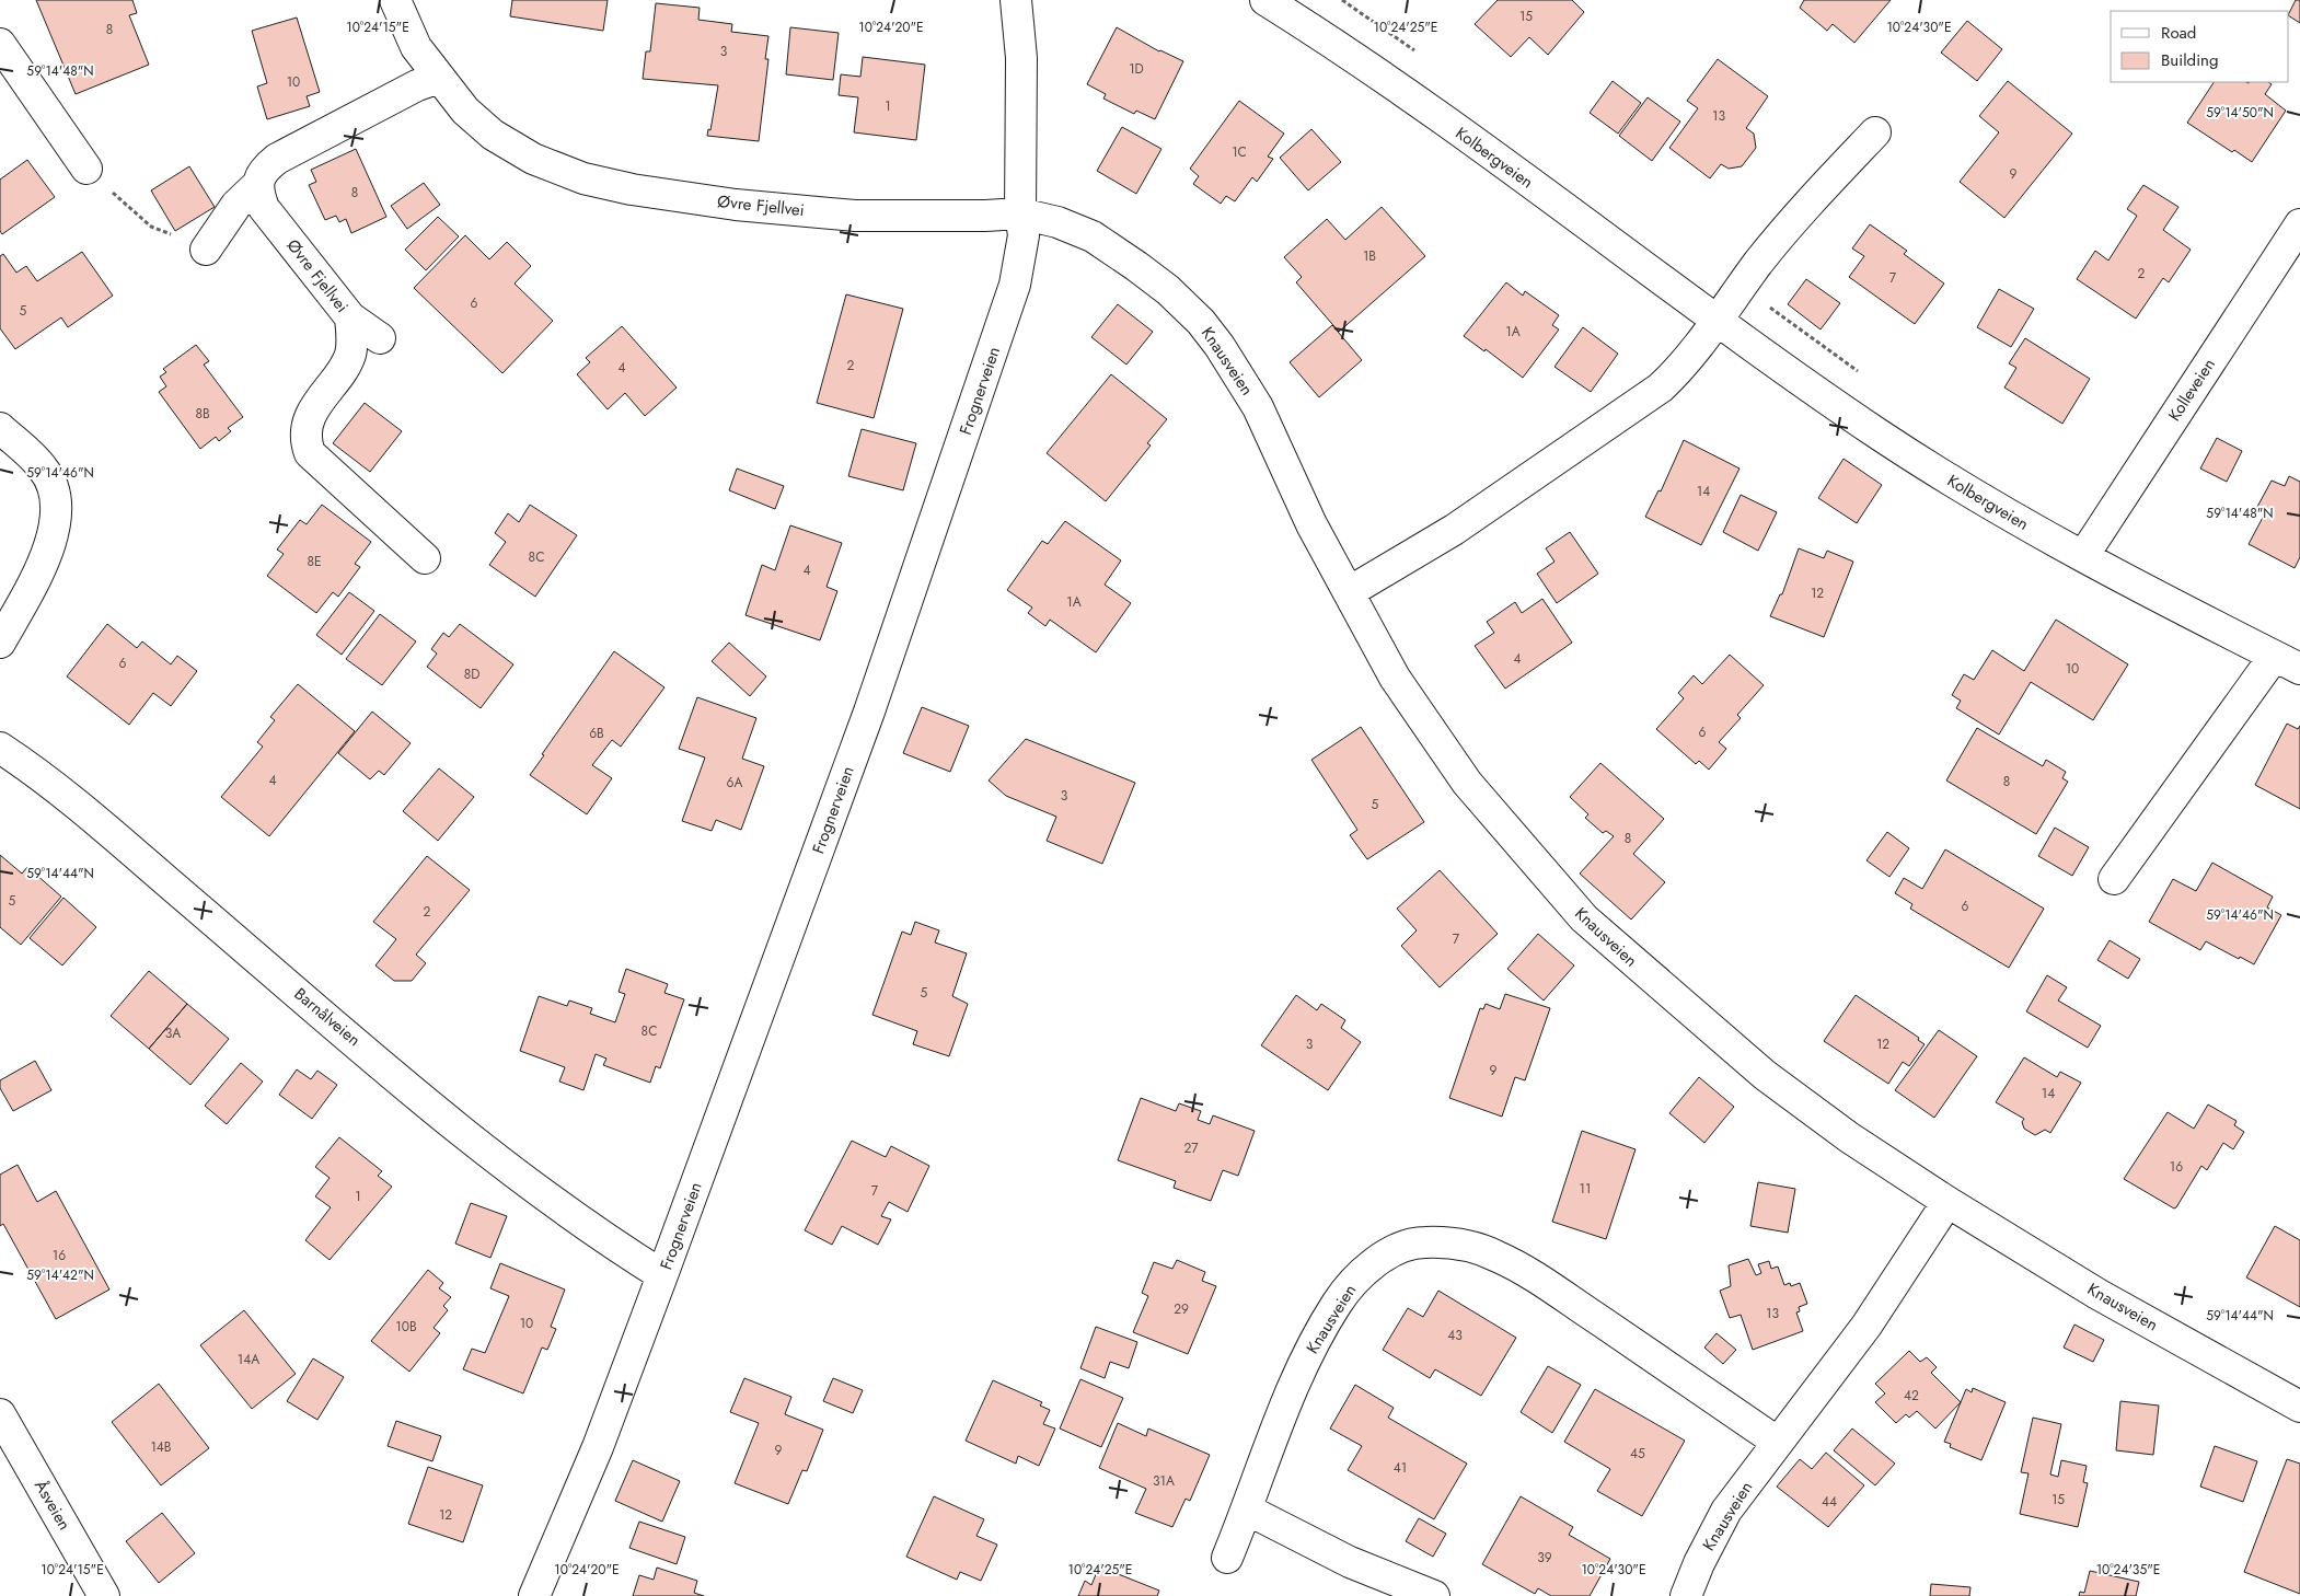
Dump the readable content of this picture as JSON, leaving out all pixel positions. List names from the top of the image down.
{
  "streets": {
    "street": [
      "Kolbergveien",
      "Øvre Fjellvei",
      "Knausveien",
      "Kolleveien",
      "Frognerveien",
      "Barnålveien",
      "Åsveien"
    ]
  },
  "crossings": [
    ["Kolbergveien", "Kolleveien"],
    ["Øvre Fjellvei", "Knausveien"],
    ["Øvre Fjellvei", "Frognerveien"],
    ["Knausveien", "Frognerveien"],
    ["Frognerveien", "Barnålveien"]
  ],
  "house_numbers": [
    "15",
    "8",
    "3",
    "1D",
    "10",
    "1",
    "13",
    "1C",
    "9",
    "8",
    "1B",
    "2",
    "7",
    "6",
    "5",
    "1A",
    "2",
    "4",
    "8B",
    "14",
    "8C",
    "8E",
    "4",
    "12",
    "1A",
    "4",
    "6",
    "10",
    "8D",
    "6",
    "6B",
    "4",
    "8",
    "6A",
    "3",
    "5",
    "8",
    "5",
    "6",
    "2",
    "7",
    "5",
    "8C",
    "3A",
    "3",
    "12",
    "9",
    "14",
    "27",
    "16",
    "11",
    "7",
    "1",
    "16",
    "29",
    "13",
    "10",
    "10B",
    "43",
    "14A",
    "42",
    "14B",
    "9",
    "45",
    "41",
    "31A",
    "15",
    "44",
    "12",
    "39"
  ],
  "legend": ["Road", "Building"],
  "coordinates": [
    "10°24'15\"E",
    "10°24'20\"E",
    "10°24'25\"E",
    "10°24'30\"E",
    "59°14'48\"N",
    "59°14'50\"N",
    "59°14'46\"N",
    "59°14'44\"N",
    "59°14'42\"N",
    "10°24'35\"E"
  ]
}
